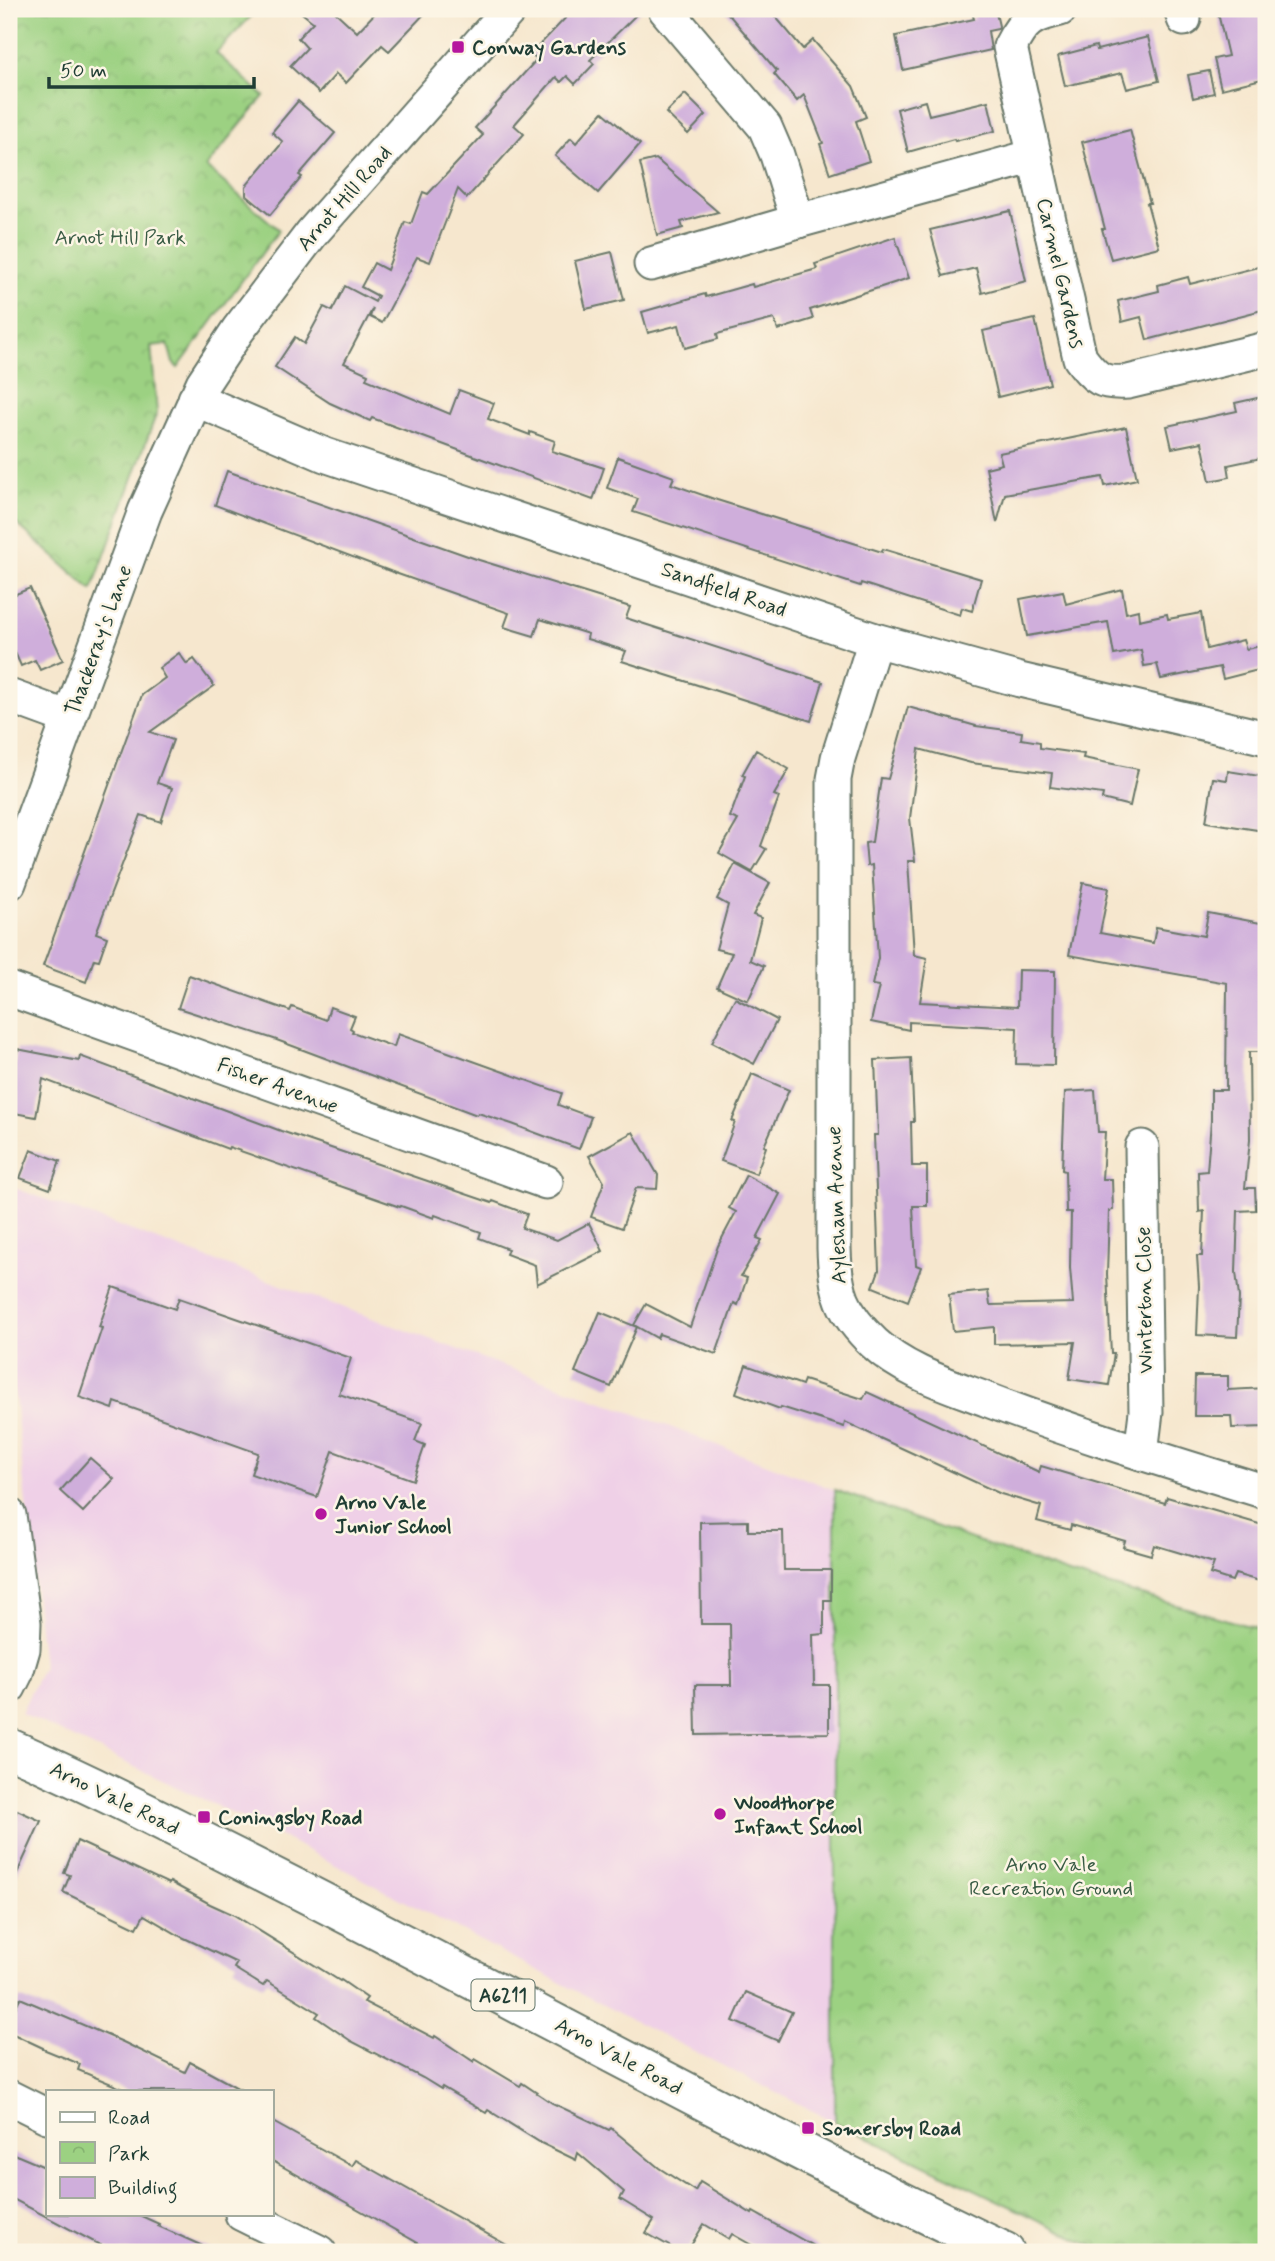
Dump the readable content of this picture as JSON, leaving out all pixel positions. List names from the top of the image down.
{
  "streets": {
    "main road": ["Arno Vale Road", "A6211"],
    "street": [
      "Arnot Hill Road",
      "Carmel Gardens",
      "Sandfield Road",
      "Thackeray's Lane",
      "Fisher Avenue",
      "Aylesham Avenue",
      "Winterton Close"
    ]
  },
  "crossings": [
    ["Arnot Hill Road", "Sandfield Road"],
    ["Arnot Hill Road", "Thackeray's Lane"],
    ["Sandfield Road", "Thackeray's Lane"],
    ["Sandfield Road", "Aylesham Avenue"],
    ["Aylesham Avenue", "Winterton Close"]
  ],
  "parks": ["Arnot Hill Park", "Arno Vale Recreation Ground"],
  "places": {
    "transit": ["Conway Gardens", "Coningsby Road", "Somersby Road"],
    "other": ["Arno Vale Junior School", "Woodthorpe Infant School"]
  },
  "legend": ["Road", "Park", "Building"],
  "scale_bar": "50 m"
}
